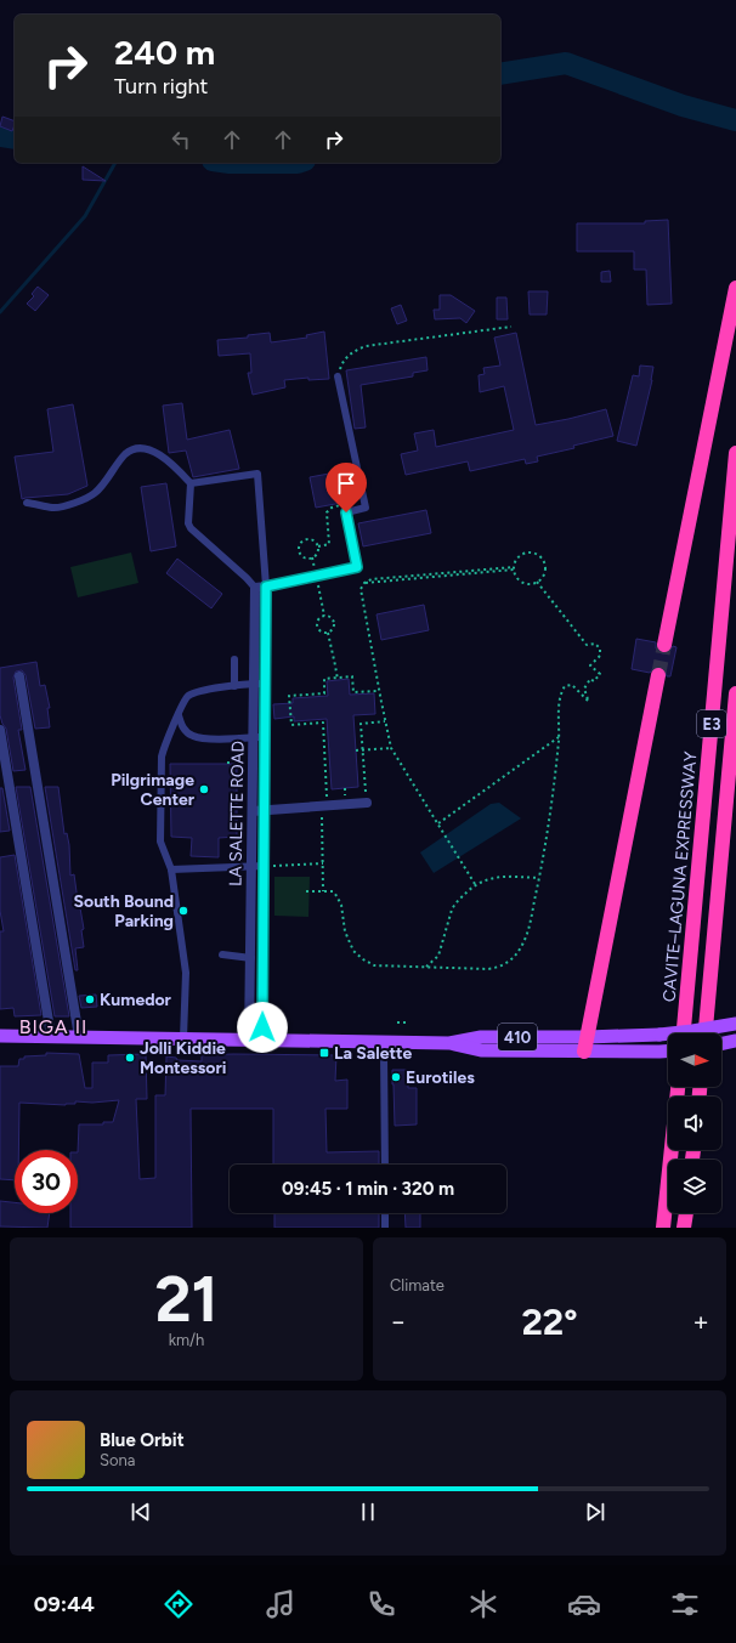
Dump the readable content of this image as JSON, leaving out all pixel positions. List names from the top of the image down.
{
  "streets": {
    "highway": ["E3", "CAVITE–LAGUNA EXPRESSWAY"],
    "main road": ["410"],
    "street": ["LA SALETTE ROAD"]
  },
  "crossings": [
    ["LA SALETTE ROAD", "410"]
  ],
  "districts": ["BIGA II"],
  "places": {
    "other": [
      "Pilgrimage Center",
      "South Bound Parking",
      "Kumedor",
      "Jolli Kiddie Montessori",
      "Eurotiles"
    ],
    "transit": ["La Salette"]
  },
  "north": "right",
  "page": {
    "turn": ["240 m", "Turn right"],
    "limit": "30",
    "trip": "09:45 · 1 min · 320 m",
    "tile": [
      ["21", "km/h"],
      "Climate"
    ],
    "heat": ["−", "22°", "+"],
    "song": ["Blue Orbit", "Sona"],
    "tabs": "09:44"
  }
}
